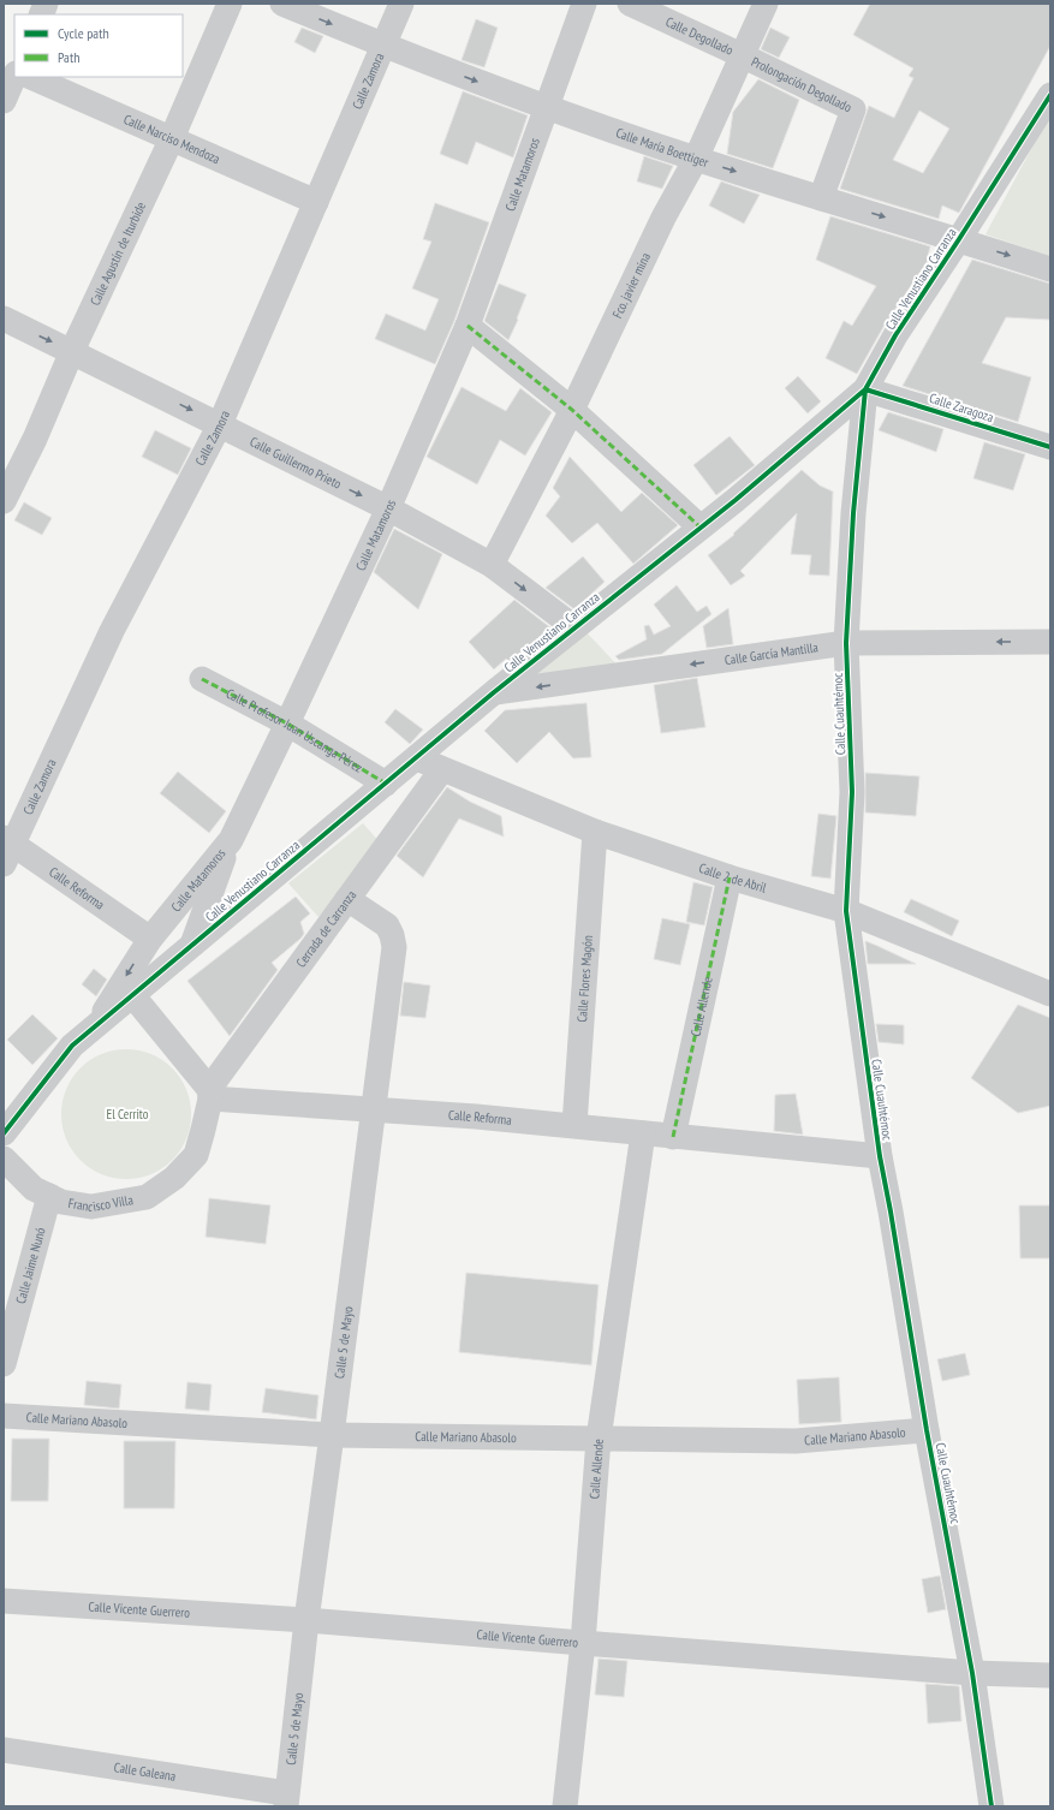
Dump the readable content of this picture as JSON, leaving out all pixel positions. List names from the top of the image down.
{
  "streets": {
    "street": [
      "Calle Degollado",
      "Calle Zamora",
      "Prolongación Degollado",
      "Calle Narciso Mendoza",
      "Calle María Boettiger",
      "Calle Matamoros",
      "Calle Agustín de Iturbide",
      "Calle Venustiano Carranza",
      "Fco. javier mina",
      "Calle Zaragoza",
      "Calle Guillermo Prieto",
      "Calle García Mantilla",
      "Calle Cuauhtémoc",
      "Calle Profesor Juan Uscanga Pérez",
      "Calle 2 de Abril",
      "Calle Reforma",
      "Cerrada de Carranza",
      "Calle Flores Magón",
      "Calle Allende",
      "Francisco Villa",
      "Calle Jaime Nunó",
      "Calle 5 de Mayo",
      "Calle Mariano Abasolo",
      "Calle Vicente Guerrero",
      "Calle Galeana"
    ]
  },
  "crossings": [
    ["Calle Degollado", "Prolongación Degollado"],
    ["Calle Degollado", "Fco. javier mina"],
    ["Calle Zamora", "Calle Narciso Mendoza"],
    ["Calle Zamora", "Calle María Boettiger"],
    ["Calle Zamora", "Calle Guillermo Prieto"],
    ["Calle Zamora", "Calle Reforma"],
    ["Prolongación Degollado", "Calle María Boettiger"],
    ["Prolongación Degollado", "Fco. javier mina"],
    ["Calle Narciso Mendoza", "Calle Agustín de Iturbide"],
    ["Calle María Boettiger", "Calle Matamoros"],
    ["Calle María Boettiger", "Calle Venustiano Carranza"],
    ["Calle María Boettiger", "Fco. javier mina"],
    ["Calle Matamoros", "Calle Venustiano Carranza"],
    ["Calle Matamoros", "Calle Guillermo Prieto"],
    ["Calle Matamoros", "Calle Profesor Juan Uscanga Pérez"],
    ["Calle Matamoros", "Calle Reforma"],
    ["Calle Agustín de Iturbide", "Calle Guillermo Prieto"],
    ["Calle Venustiano Carranza", "Calle Zaragoza"],
    ["Calle Venustiano Carranza", "Calle Guillermo Prieto"],
    ["Calle Venustiano Carranza", "Calle García Mantilla"],
    ["Calle Venustiano Carranza", "Calle Cuauhtémoc"],
    ["Calle Venustiano Carranza", "Calle Profesor Juan Uscanga Pérez"],
    ["Calle Venustiano Carranza", "Calle 2 de Abril"],
    ["Fco. javier mina", "Calle Guillermo Prieto"],
    ["Calle Zaragoza", "Calle Cuauhtémoc"],
    ["Calle García Mantilla", "Calle Cuauhtémoc"],
    ["Calle Cuauhtémoc", "Calle 2 de Abril"],
    ["Calle Cuauhtémoc", "Calle Reforma"],
    ["Calle Cuauhtémoc", "Calle Mariano Abasolo"],
    ["Calle Cuauhtémoc", "Calle Vicente Guerrero"],
    ["Calle 2 de Abril", "Cerrada de Carranza"],
    ["Calle 2 de Abril", "Calle Flores Magón"],
    ["Calle 2 de Abril", "Calle Allende"],
    ["Calle Reforma", "Cerrada de Carranza"],
    ["Calle Reforma", "Calle Flores Magón"],
    ["Calle Reforma", "Calle Allende"],
    ["Calle Reforma", "Francisco Villa"],
    ["Calle Reforma", "Calle 5 de Mayo"],
    ["Cerrada de Carranza", "Francisco Villa"],
    ["Cerrada de Carranza", "Calle 5 de Mayo"],
    ["Calle Allende", "Calle Mariano Abasolo"],
    ["Calle Allende", "Calle Vicente Guerrero"],
    ["Francisco Villa", "Calle Jaime Nunó"],
    ["Calle 5 de Mayo", "Calle Mariano Abasolo"],
    ["Calle 5 de Mayo", "Calle Vicente Guerrero"],
    ["Calle 5 de Mayo", "Calle Galeana"]
  ],
  "one_way": ["Calle María Boettiger", "Calle Guillermo Prieto", "Calle García Mantilla"],
  "parks": ["El Cerrito"],
  "legend": ["Cycle path", "Path"]
}
